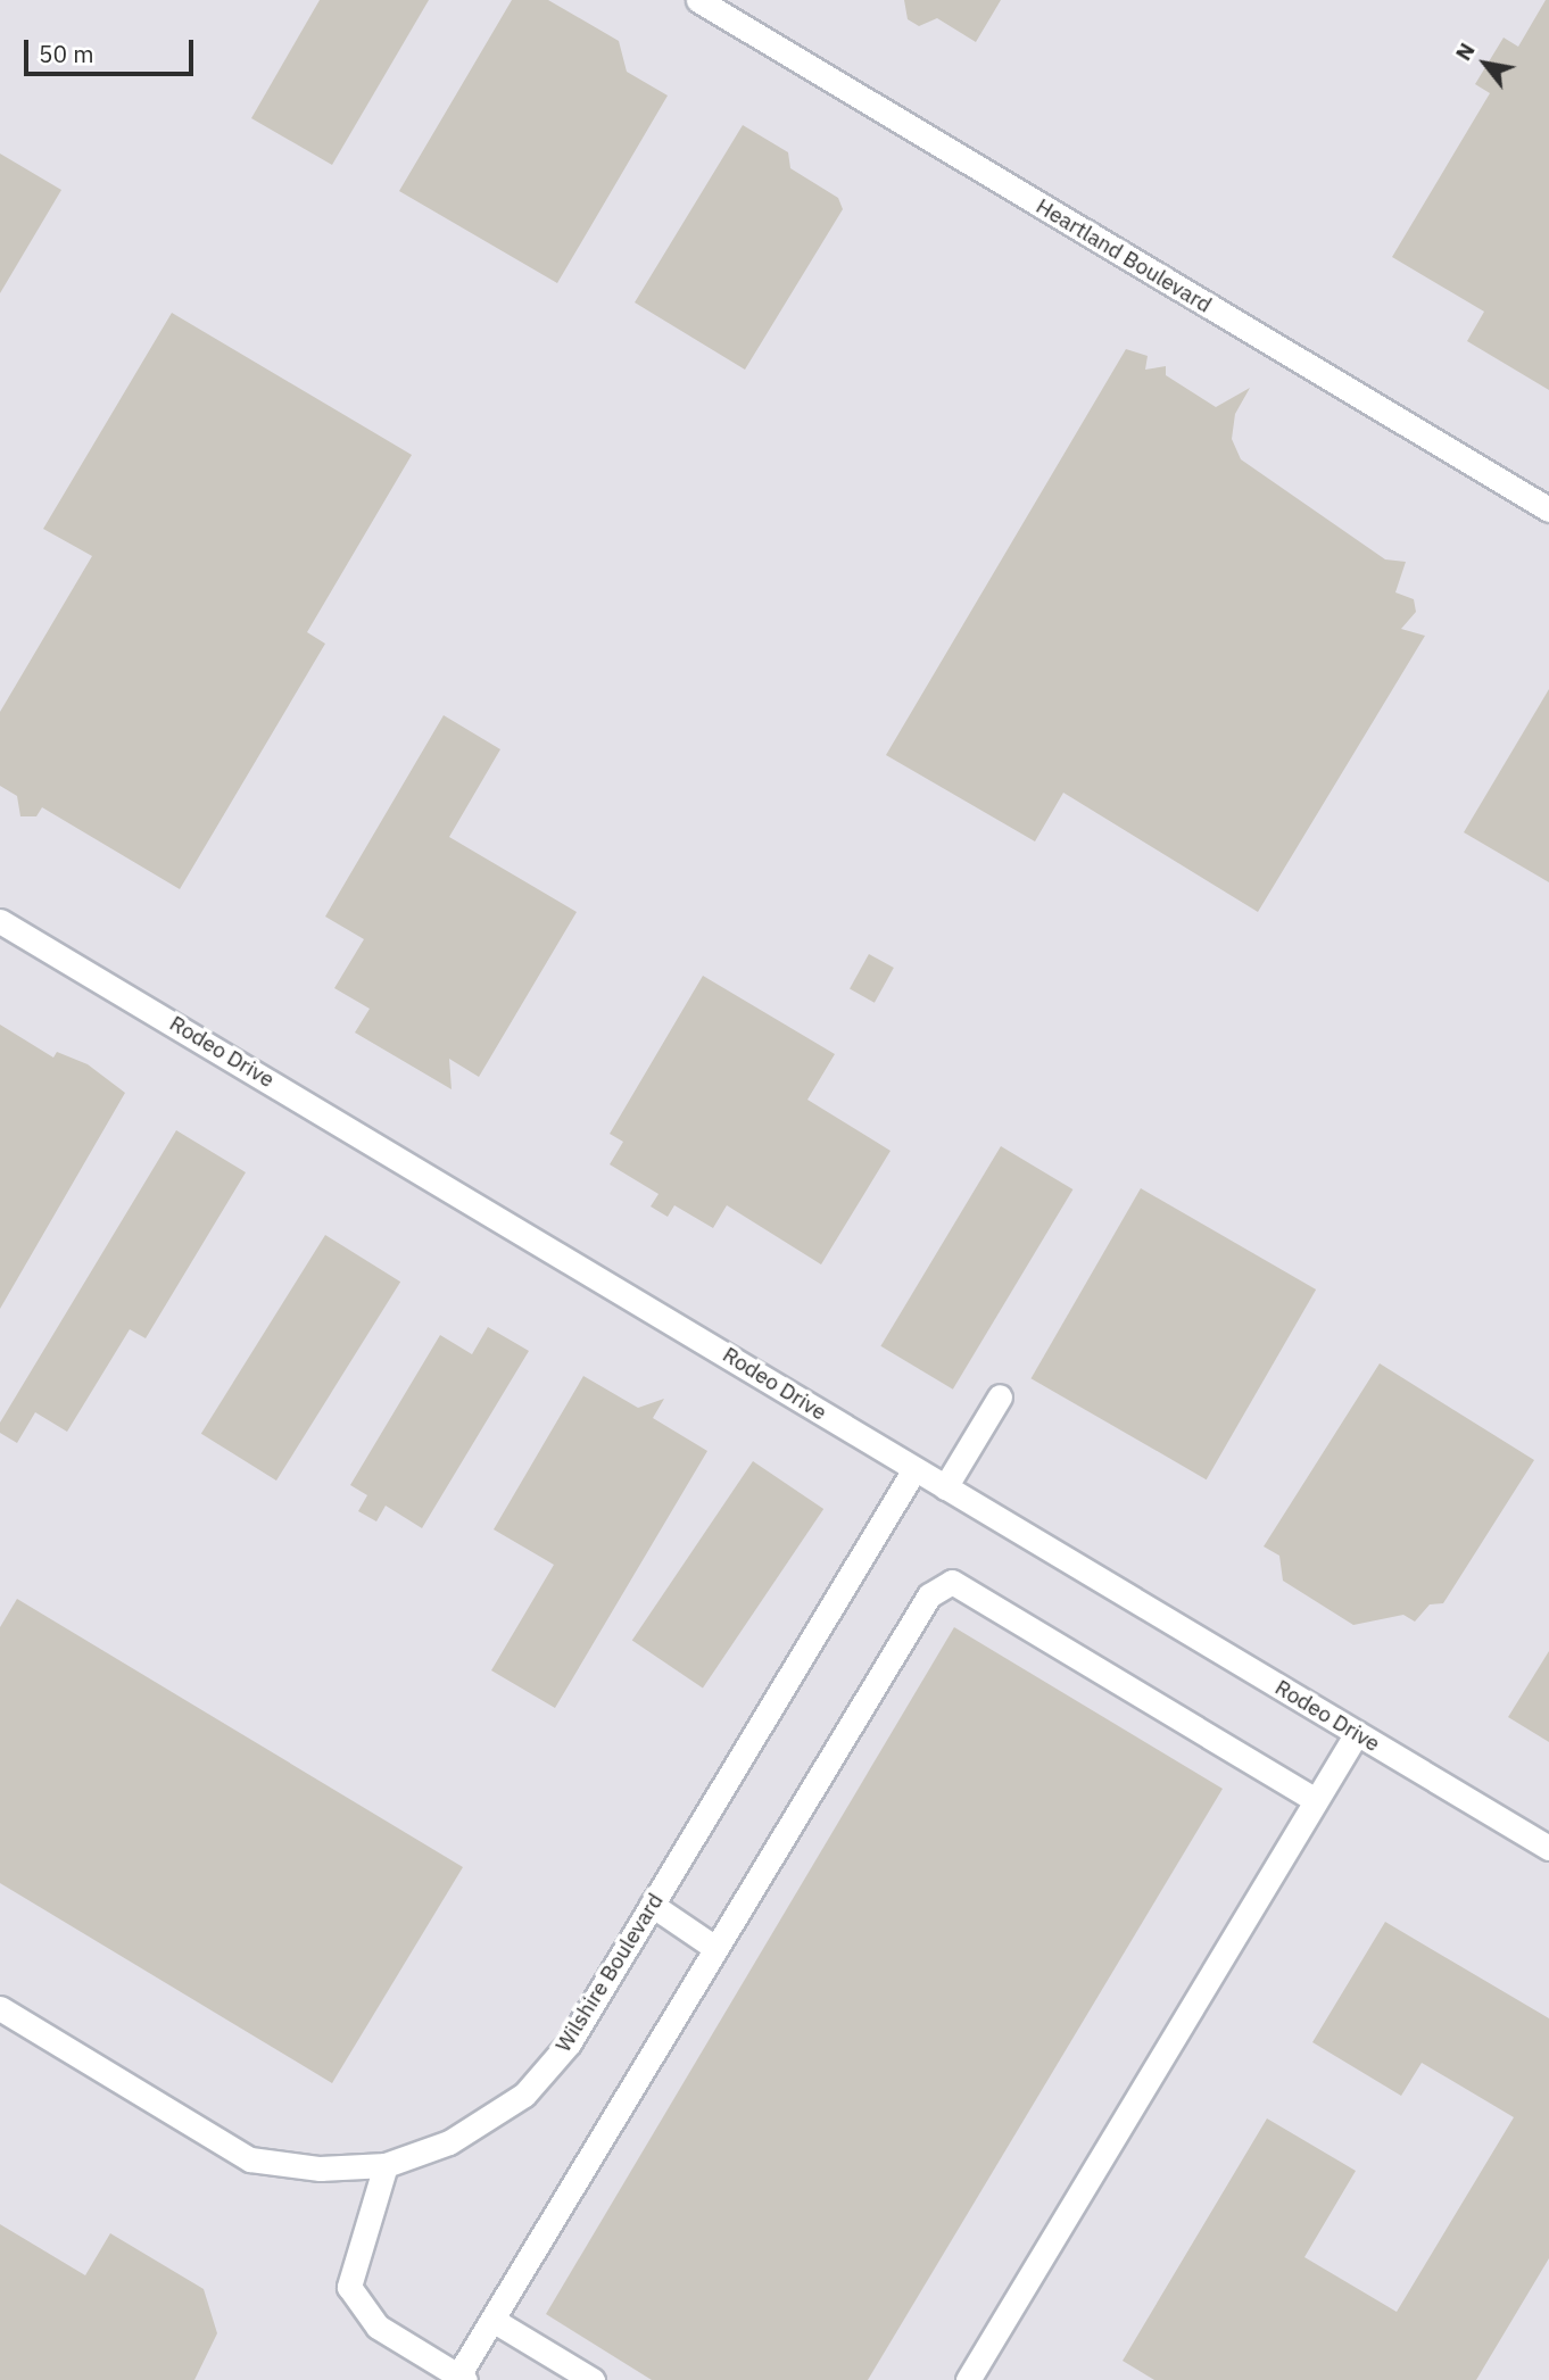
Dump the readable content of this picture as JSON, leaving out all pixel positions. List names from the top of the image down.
{
  "streets": {
    "street": ["Heartland Boulevard", "Rodeo Drive", "Wilshire Boulevard"]
  },
  "crossings": [
    ["Rodeo Drive", "Wilshire Boulevard"]
  ],
  "scale_bar": "50 m",
  "north": "top left"
}
